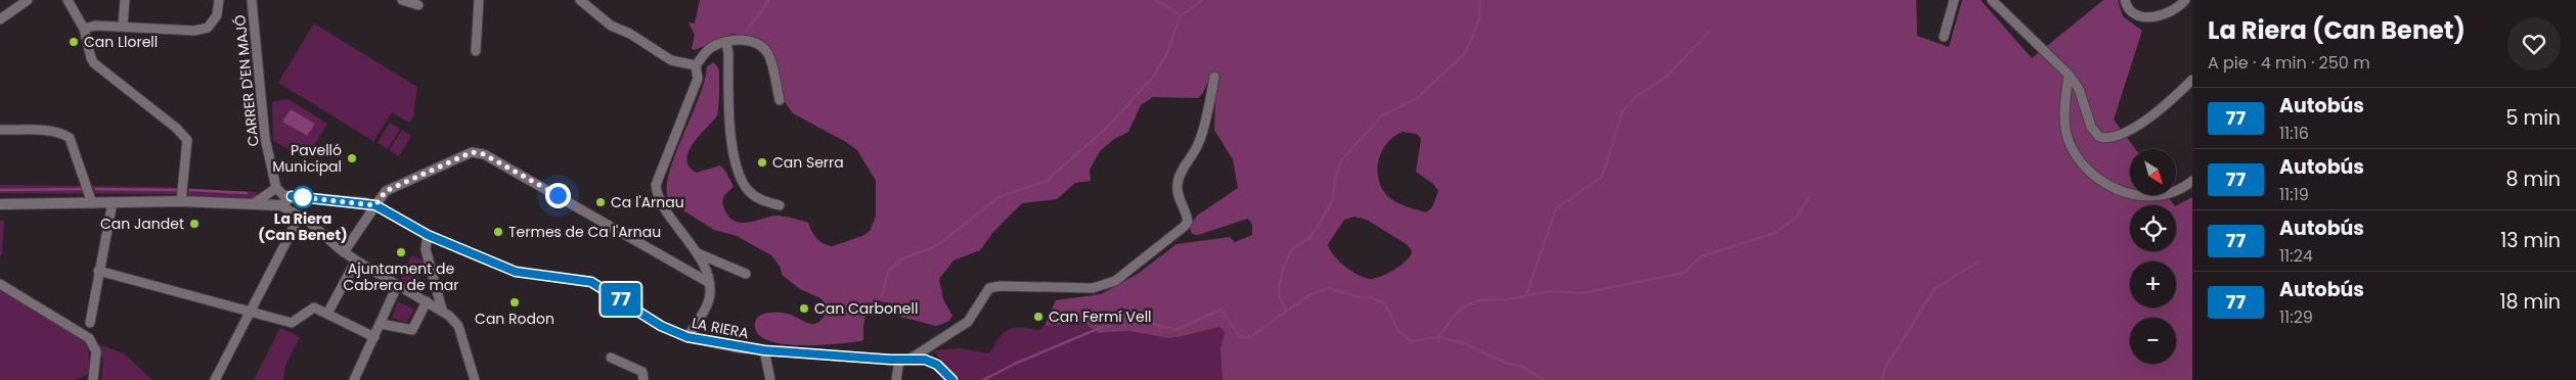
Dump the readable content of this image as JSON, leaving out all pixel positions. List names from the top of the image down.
{
  "streets": {
    "street": ["CARRER D'EN MAJÓ", "LA RIERA"]
  },
  "places": [
    "Can Llorell",
    "Pavelló Municipal",
    "Can Serra",
    "La Riera (Can Benet)",
    "Ca l'Arnau",
    "Can Jandet",
    "Termes de Ca l'Arnau",
    "Ajuntament de Cabrera de mar",
    "Can Rodon",
    "Can Carbonell",
    "Can Fermí Vell"
  ],
  "lines": ["bus line 77"],
  "north": "bottom right",
  "page": {
    "on_map": "77",
    "heading": ["La Riera (Can Benet)", "A pie · 4 min · 250 m"],
    "list": [
      {
        "mark": "77",
        "name": "Autobús",
        "note": "11:16",
        "value": "5 min"
      },
      {
        "mark": "77",
        "name": "Autobús",
        "note": "11:19",
        "value": "8 min"
      },
      {
        "mark": "77",
        "name": "Autobús",
        "note": "11:24",
        "value": "13 min"
      },
      {
        "mark": "77",
        "name": "Autobús",
        "note": "11:29",
        "value": "18 min"
      }
    ],
    "map_buttons": ["+", "−"]
  }
}
